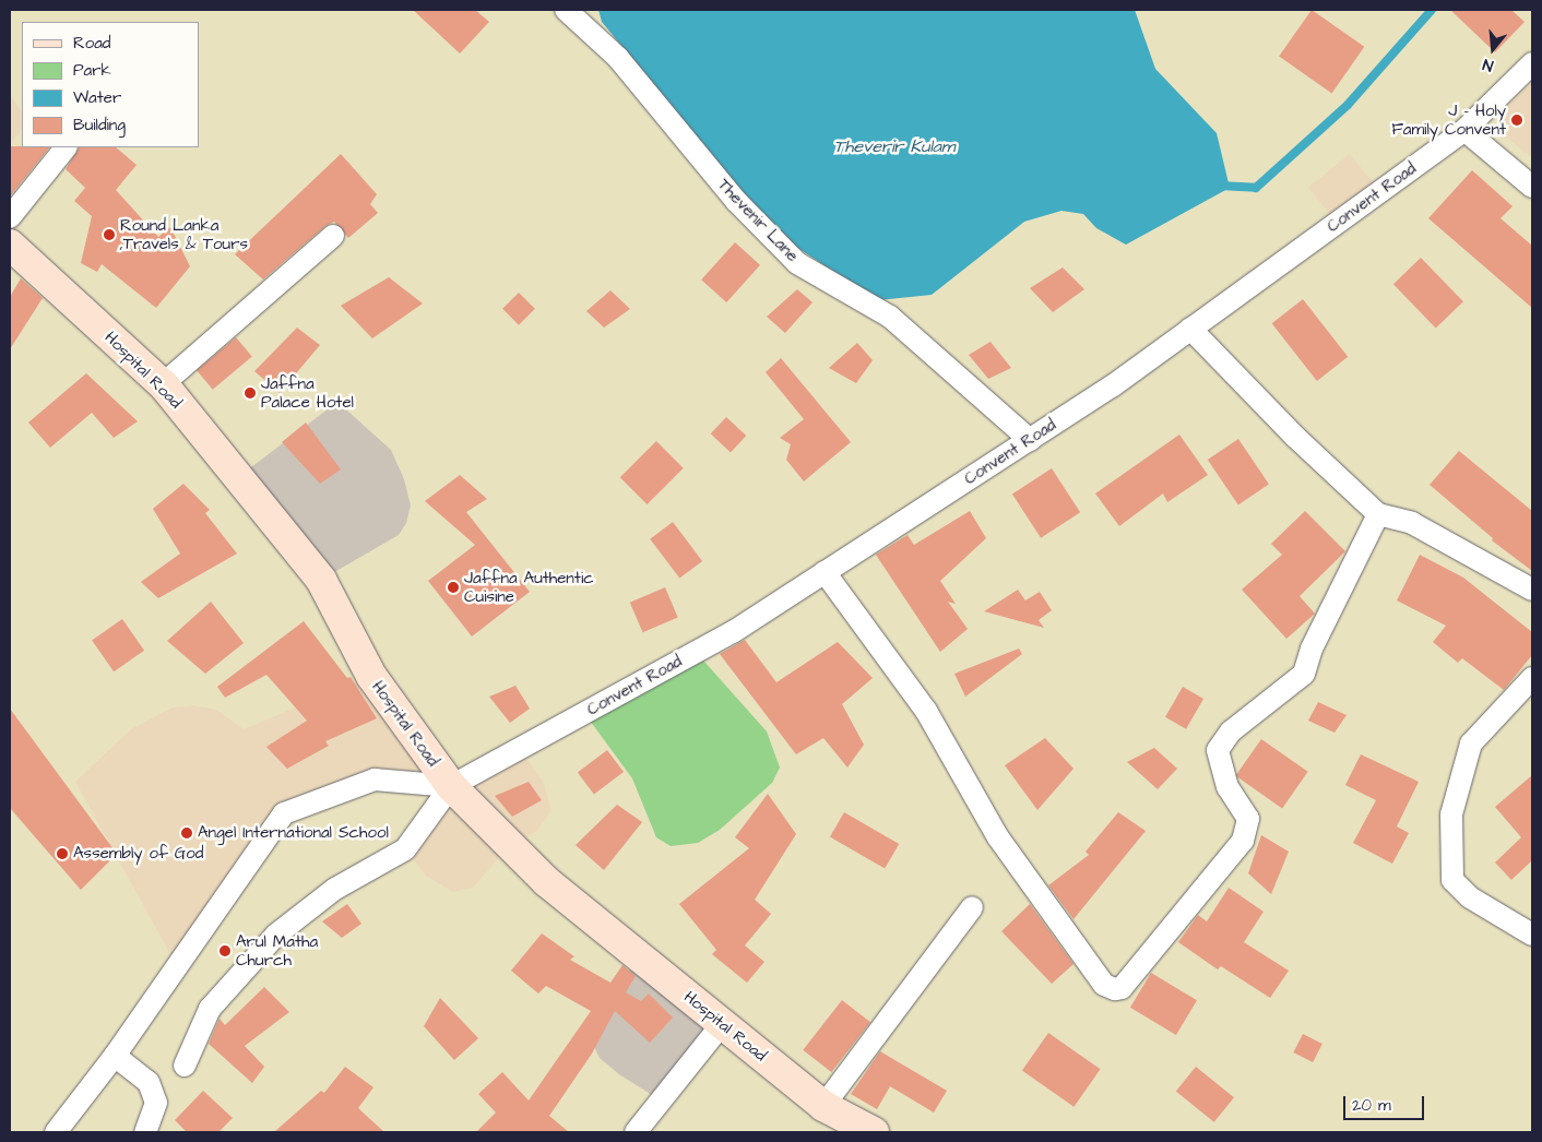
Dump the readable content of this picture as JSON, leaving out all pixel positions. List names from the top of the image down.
{
  "streets": {
    "street": ["Convent Road", "Thevenir Lane", "Hospital Road"]
  },
  "crossings": [
    ["Convent Road", "Thevenir Lane"],
    ["Convent Road", "Hospital Road"]
  ],
  "water": ["Theverir Kulam"],
  "places": [
    "J - Holy Family Convent",
    "Round Lanka ,Travels & Tours",
    "Jaffna Palace Hotel",
    "Jaffna Authentic Cuisine",
    "Angel International School",
    "Assembly of God",
    "Arul Matha Church"
  ],
  "legend": [
    "Road",
    "Park",
    "Water",
    "Building"
  ],
  "scale_bar": "20 m",
  "north": "bottom"
}
